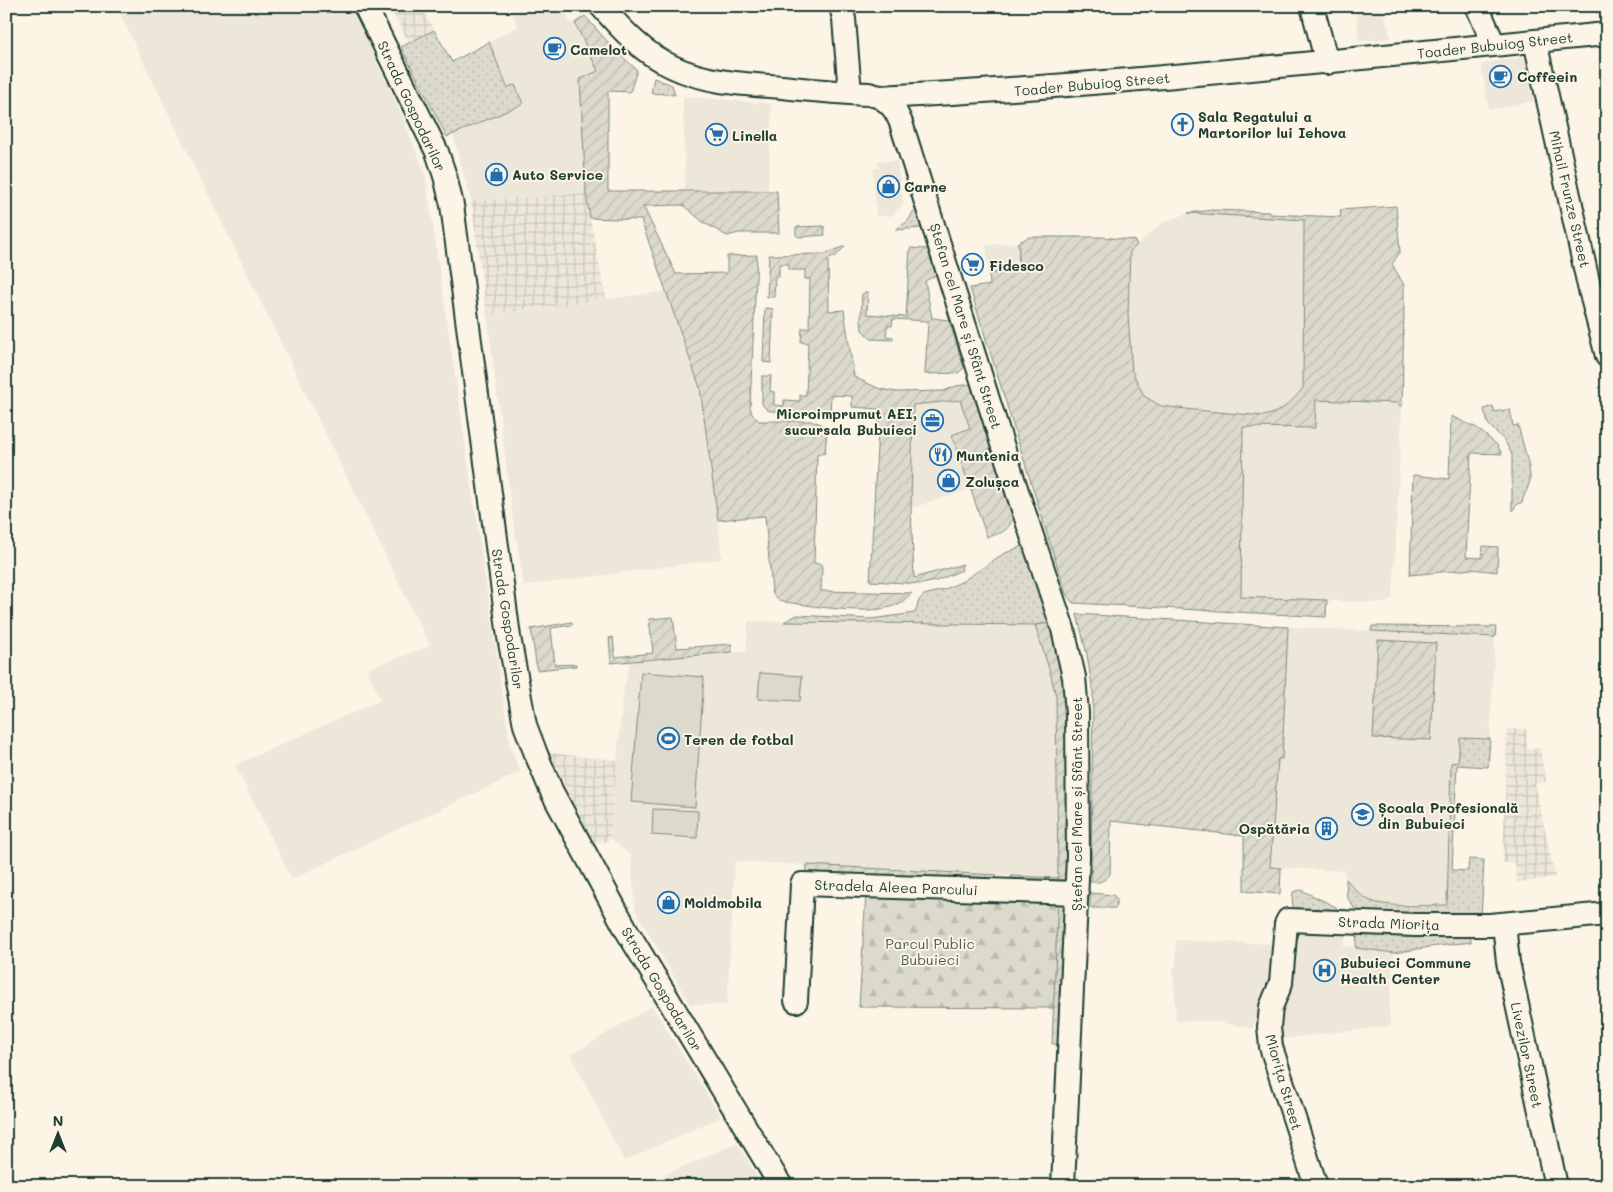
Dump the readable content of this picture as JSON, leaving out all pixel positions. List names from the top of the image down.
{
  "streets": {
    "street": [
      "Toader Bubuiog Street",
      "Strada Gospodarilor",
      "Mihail Frunze Street",
      "Ștefan cel Mare și Sfânt Street",
      "Stradela Aleea Parcului",
      "Livezilor Street",
      "Miorița Street"
    ]
  },
  "crossings": [
    ["Toader Bubuiog Street", "Mihail Frunze Street"],
    ["Toader Bubuiog Street", "Ștefan cel Mare și Sfânt Street"],
    ["Ștefan cel Mare și Sfânt Street", "Stradela Aleea Parcului"],
    ["Livezilor Street", "Miorița Street"]
  ],
  "parks": ["Parcul Public Bubuieci"],
  "places": {
    "cafe": ["Camelot", "Coffeein"],
    "church": ["Sala Regatului a Martorilor lui Iehova"],
    "supermarket": ["Linella", "Fidesco"],
    "shop": [
      "Auto Service",
      "Carne",
      "Zolușca",
      "Moldmobila"
    ],
    "office": ["Microimprumut AEI, sucursala Bubuieci"],
    "restaurant": ["Muntenia"],
    "sports": ["Teren de fotbal"],
    "school or university": ["Școala Profesională din Bubuieci"],
    "building": ["Ospătăria"],
    "hospital": ["Bubuieci Commune Health Center"]
  },
  "north": "top"
}
